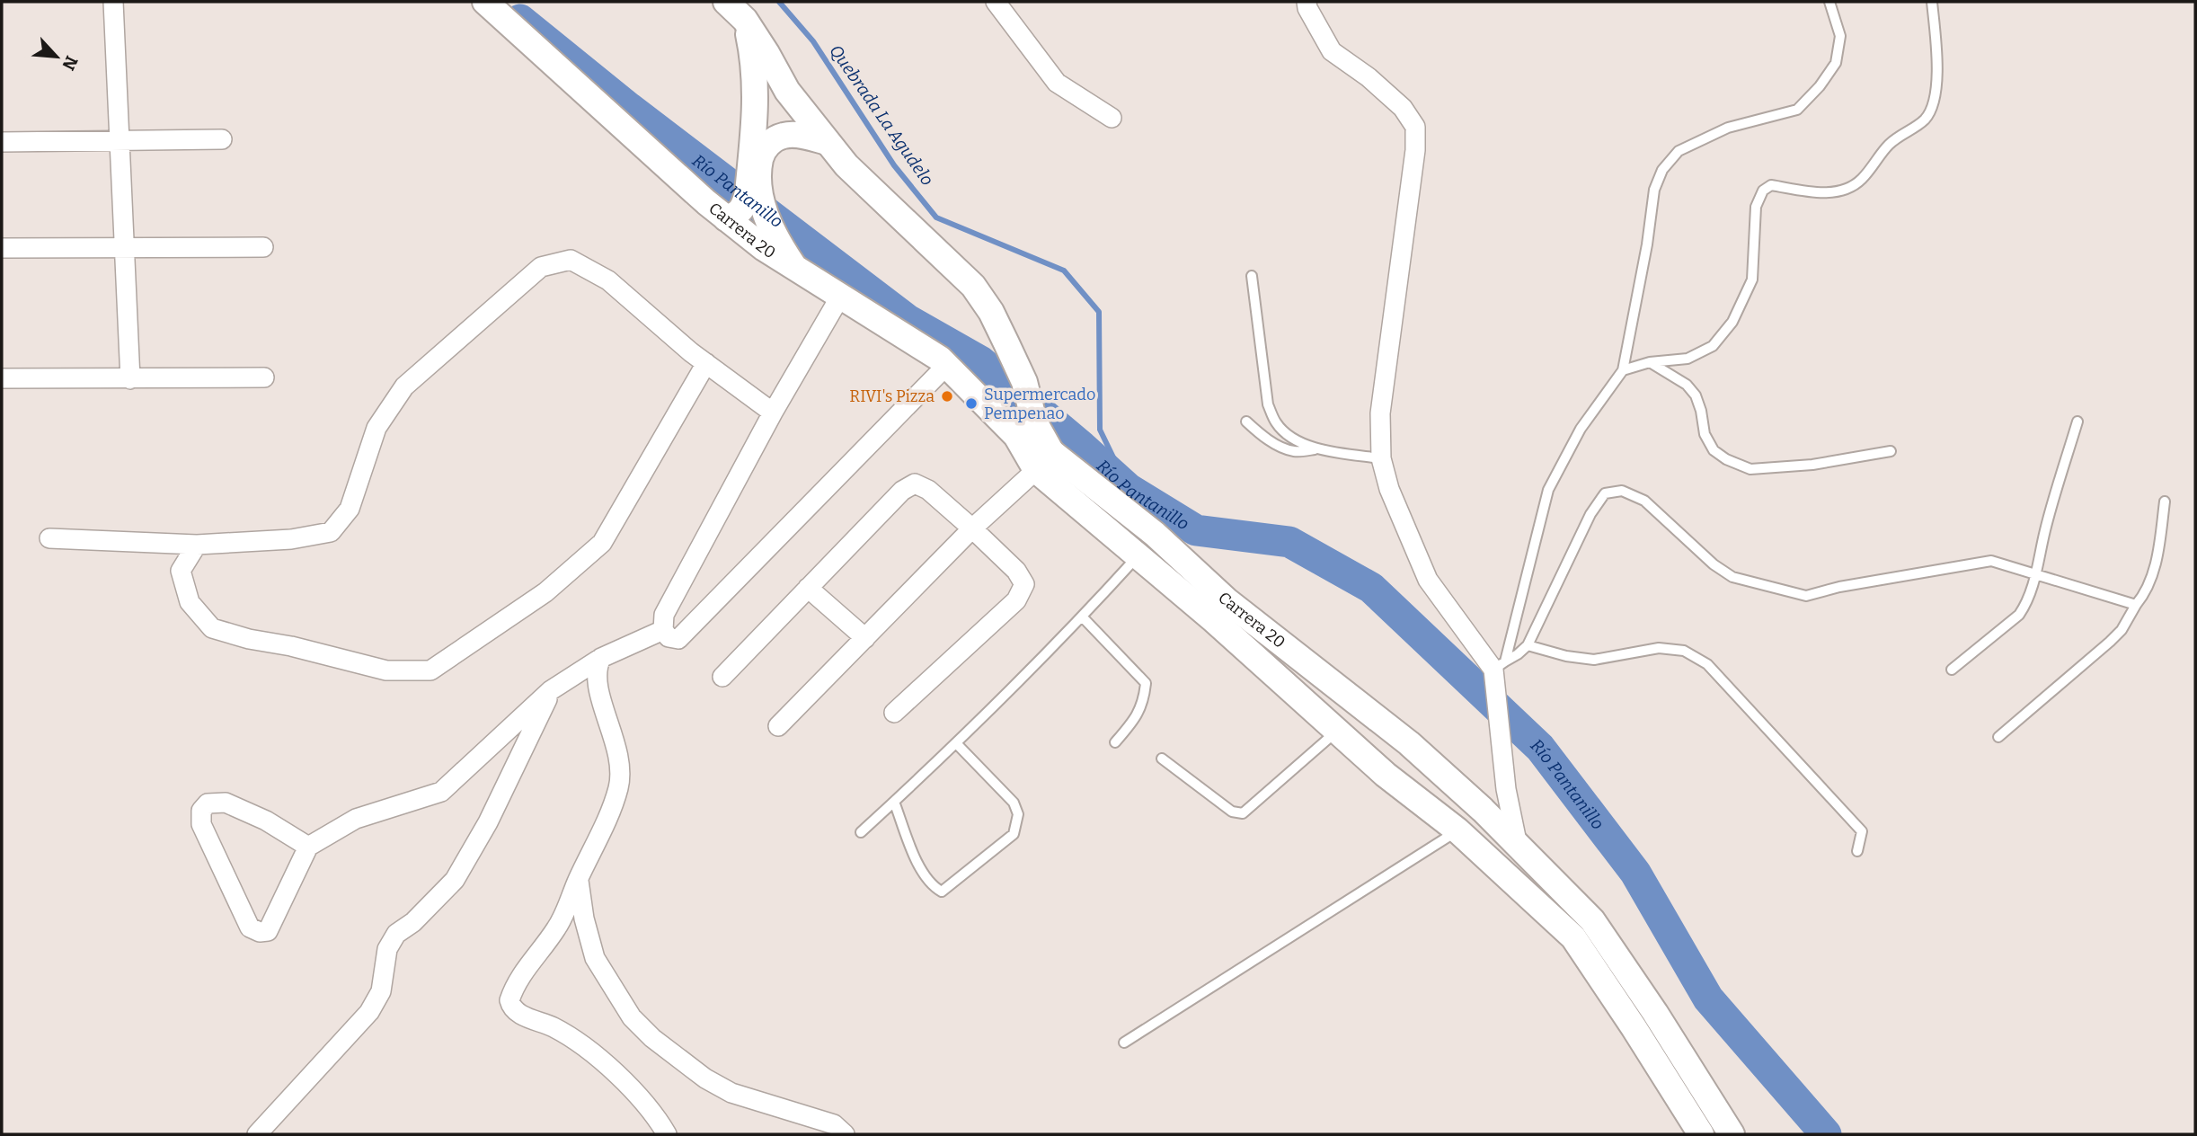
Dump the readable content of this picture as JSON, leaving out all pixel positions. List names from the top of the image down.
{
  "streets": {
    "main road": ["Carrera 20"]
  },
  "water": ["Quebrada La Agudelo", "Río Pantanillo"],
  "places": ["RIVI's Pizza", "Supermercado Pempenao"],
  "north": "bottom right"
}
